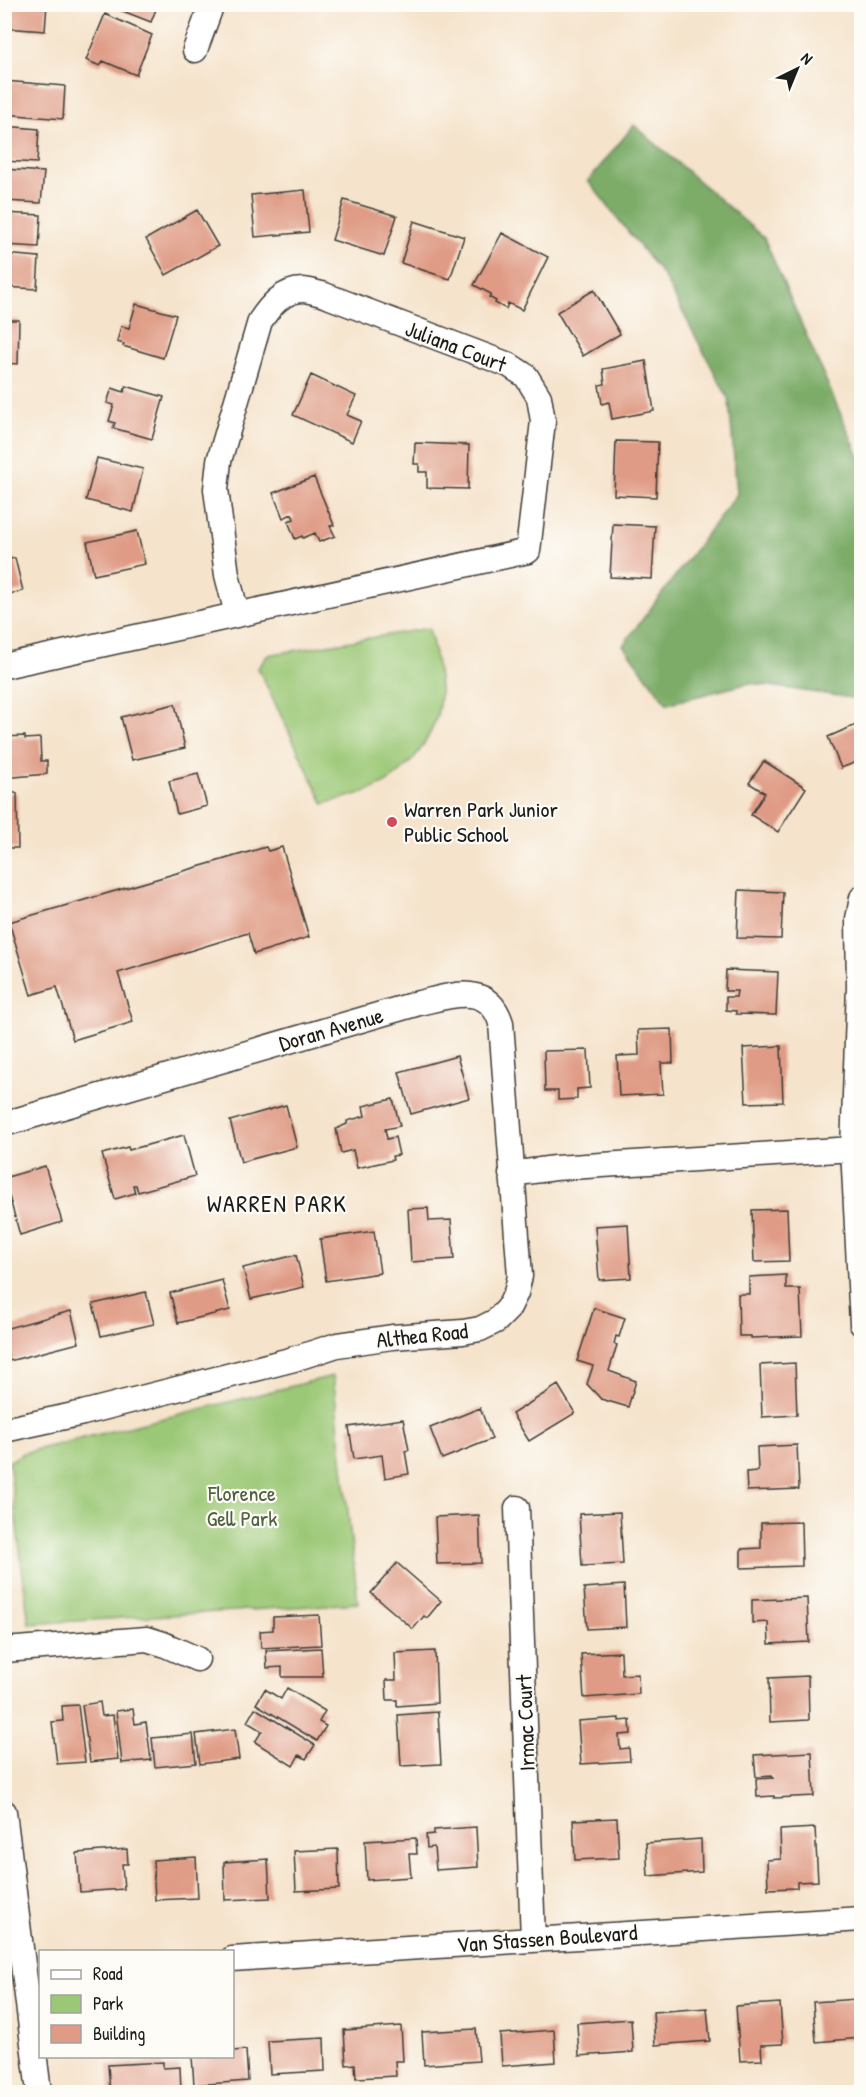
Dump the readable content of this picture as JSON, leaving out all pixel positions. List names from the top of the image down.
{
  "streets": {
    "street": [
      "Juliana Court",
      "Doran Avenue",
      "Althea Road",
      "Irmac Court",
      "Van Stassen Boulevard"
    ]
  },
  "crossings": [
    ["Doran Avenue", "Althea Road"],
    ["Irmac Court", "Van Stassen Boulevard"]
  ],
  "districts": ["WARREN PARK"],
  "parks": ["Florence Gell Park"],
  "places": ["Warren Park Junior Public School"],
  "legend": ["Road", "Park", "Building"],
  "north": "top right"
}
